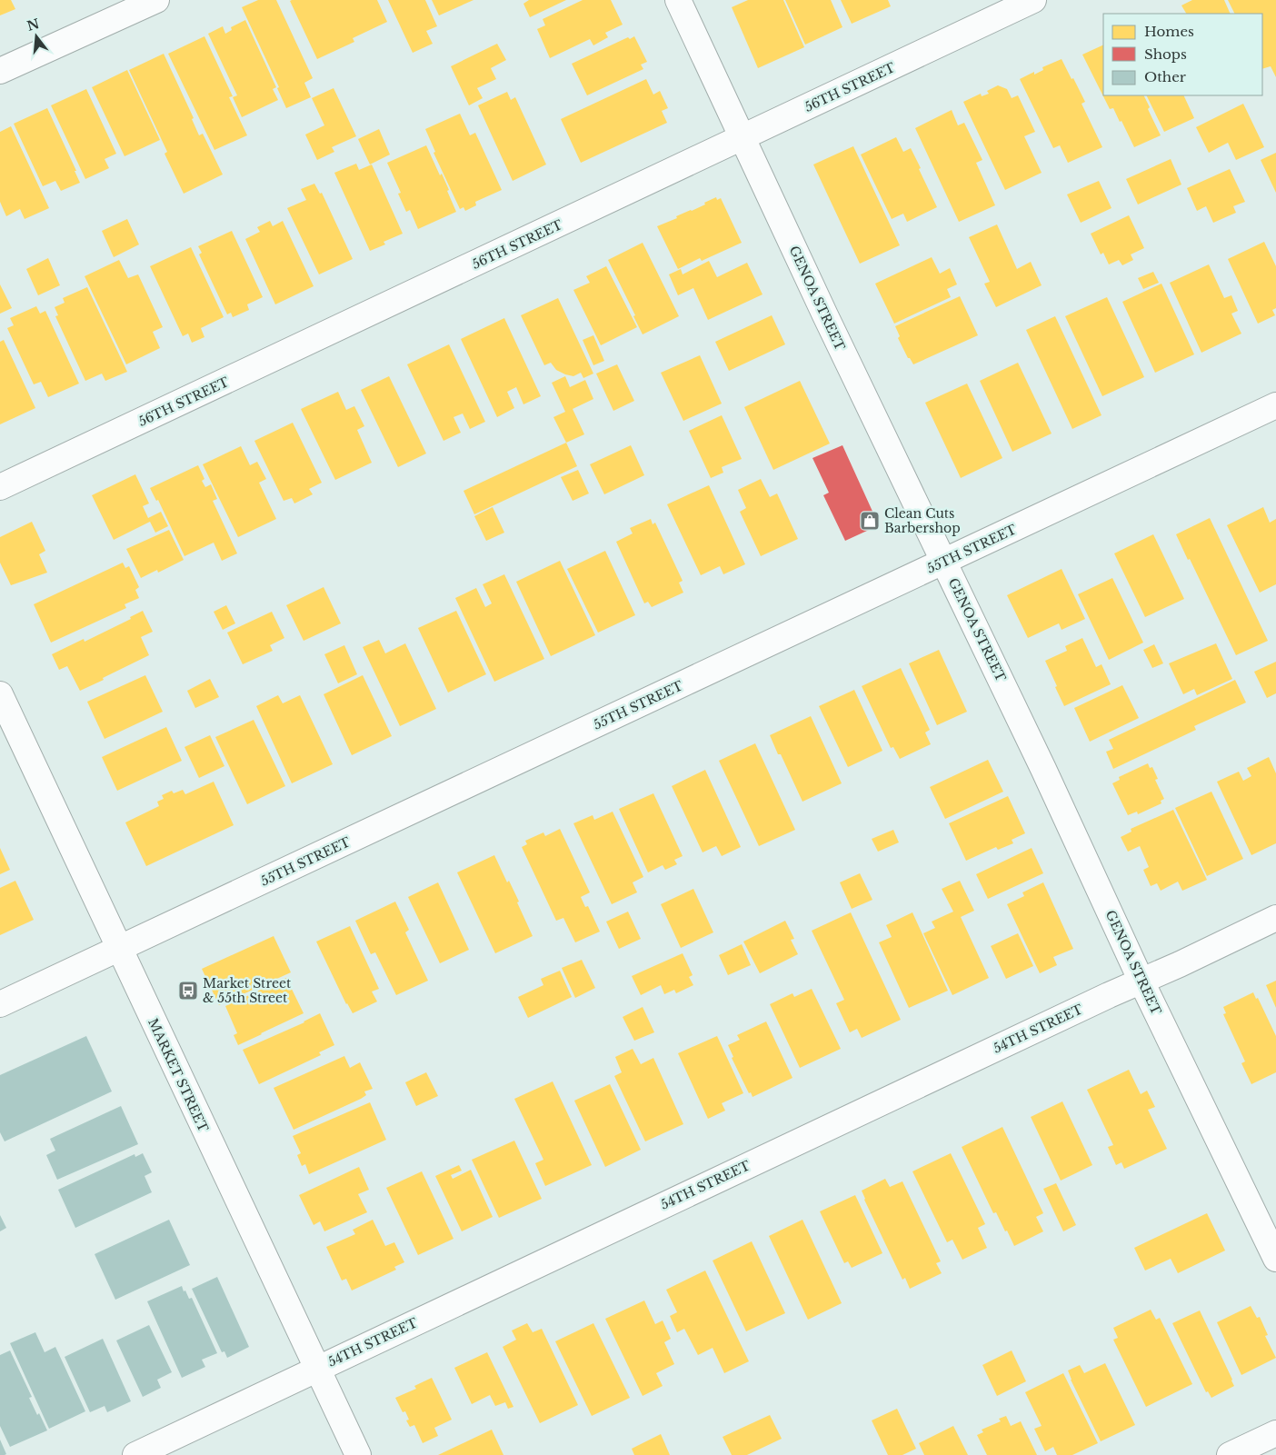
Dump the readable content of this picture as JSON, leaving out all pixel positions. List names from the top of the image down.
{
  "streets": {
    "street": [
      "56TH STREET",
      "GENOA STREET",
      "55TH STREET",
      "54TH STREET",
      "MARKET STREET"
    ]
  },
  "crossings": [
    ["56TH STREET", "GENOA STREET"],
    ["GENOA STREET", "55TH STREET"],
    ["GENOA STREET", "54TH STREET"],
    ["55TH STREET", "MARKET STREET"],
    ["54TH STREET", "MARKET STREET"]
  ],
  "places": {
    "shop": ["Clean Cuts Barbershop"],
    "bus stop": ["Market Street & 55th Street"]
  },
  "legend": ["Homes", "Shops", "Other"],
  "north": "top"
}
